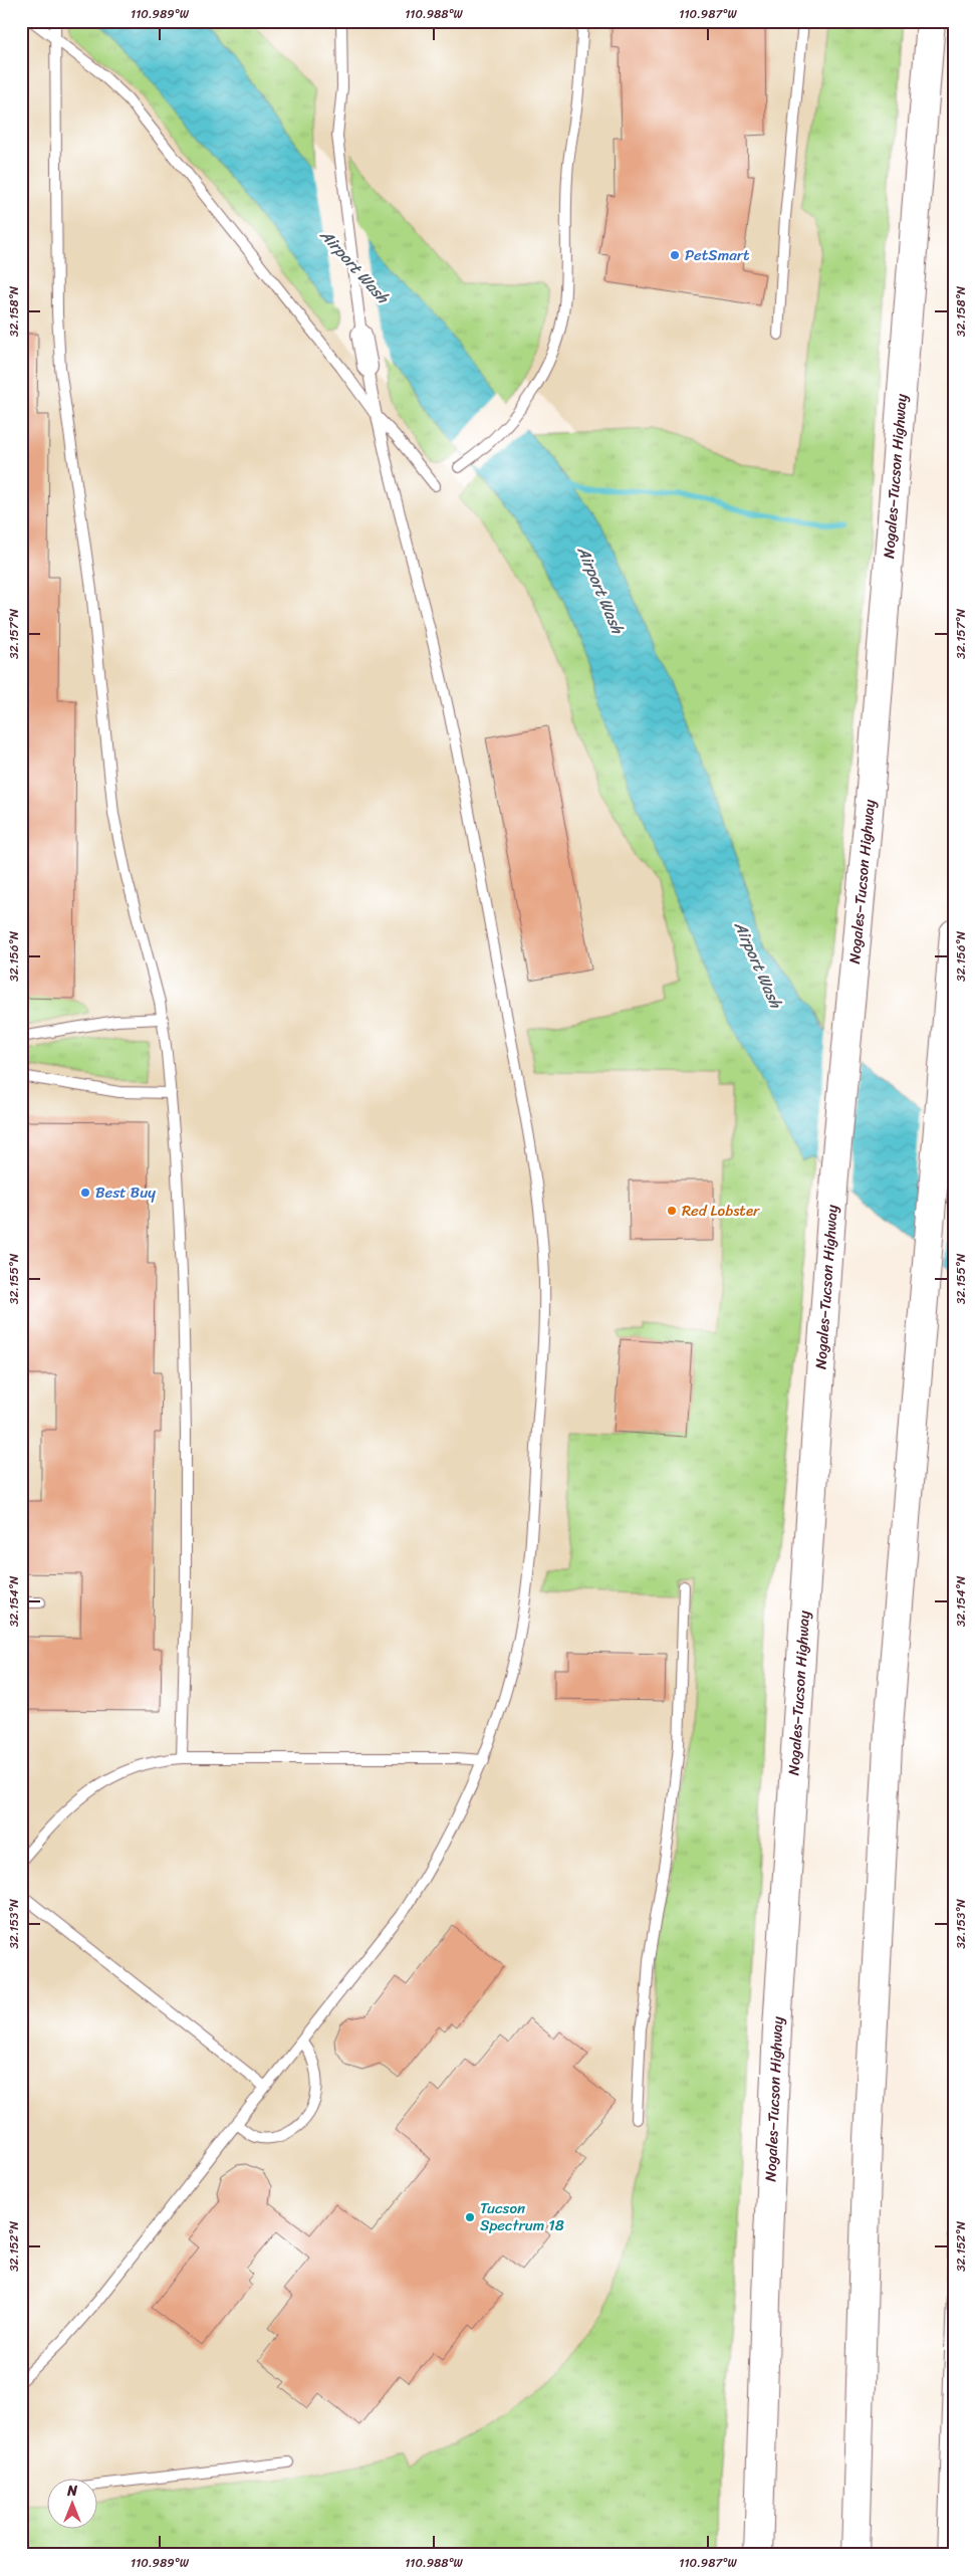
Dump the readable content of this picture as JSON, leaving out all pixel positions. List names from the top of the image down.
{
  "streets": {
    "highway": ["Nogales–Tucson Highway"]
  },
  "water": ["Airport Wash"],
  "places": [
    "PetSmart",
    "Best Buy",
    "Red Lobster",
    "Tucson Spectrum 18"
  ],
  "north": "top",
  "coordinates": [
    "110.989°W",
    "110.988°W",
    "110.987°W",
    "32.158°N",
    "32.157°N",
    "32.156°N",
    "32.155°N",
    "32.154°N",
    "32.153°N",
    "32.152°N"
  ]
}
